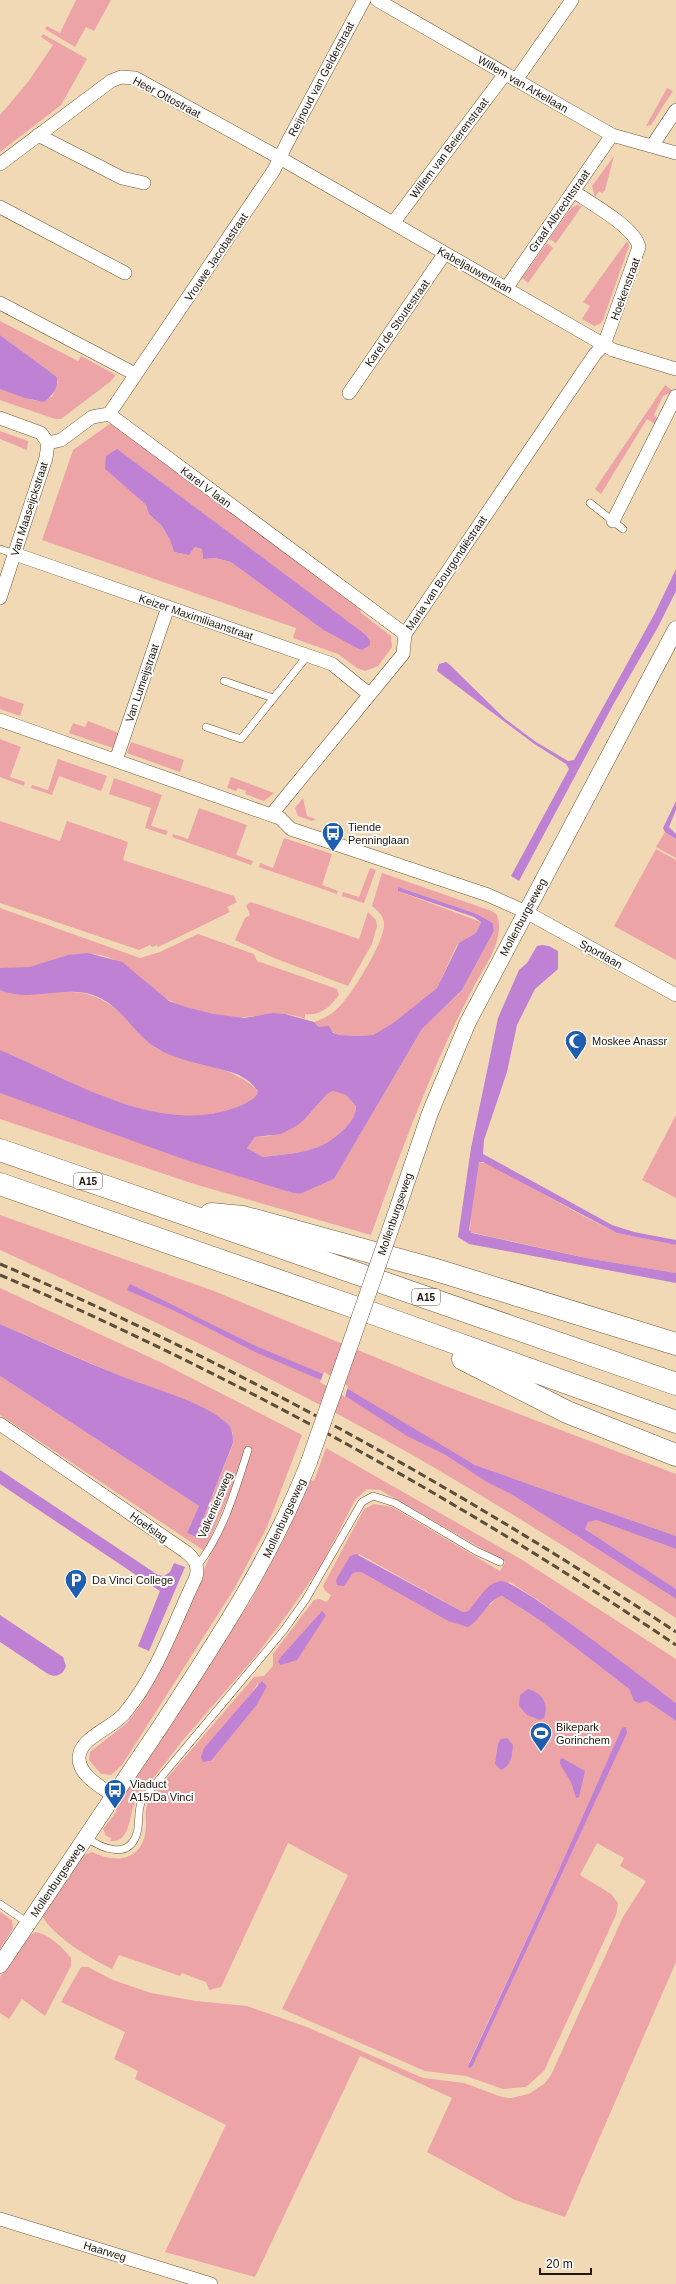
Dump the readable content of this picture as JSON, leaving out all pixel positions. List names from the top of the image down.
{
  "streets": {
    "highway": ["A15"],
    "street": [
      "Reijnoud van Gelderstraat",
      "Willem van Arkellaan",
      "Heer Ottostraat",
      "Willem van Beierenstraat",
      "Graaf Albrechtstraat",
      "Vrouwe Jacobastraat",
      "Kabeljauwenlaan",
      "Hoekenstraat",
      "Karel de Stoutestraat",
      "Karel V laan",
      "Van Maaseijckstraat",
      "Maria van Bourgondiëstraat",
      "Keizer Maximiliaanstraat",
      "Van Lumeijstraat",
      "Mollenburgseweg",
      "Sportlaan",
      "Hoefslag",
      "Haarweg"
    ],
    "lane": ["Valkeniersweg"]
  },
  "crossings": [
    ["Reijnoud van Gelderstraat", "Heer Ottostraat"],
    ["Reijnoud van Gelderstraat", "Vrouwe Jacobastraat"],
    ["Reijnoud van Gelderstraat", "Kabeljauwenlaan"],
    ["Willem van Arkellaan", "Willem van Beierenstraat"],
    ["Willem van Arkellaan", "Graaf Albrechtstraat"],
    ["Heer Ottostraat", "Vrouwe Jacobastraat"],
    ["Heer Ottostraat", "Kabeljauwenlaan"],
    ["Willem van Beierenstraat", "Kabeljauwenlaan"],
    ["Graaf Albrechtstraat", "Kabeljauwenlaan"],
    ["Graaf Albrechtstraat", "Hoekenstraat"],
    ["Vrouwe Jacobastraat", "Kabeljauwenlaan"],
    ["Vrouwe Jacobastraat", "Karel V laan"],
    ["Kabeljauwenlaan", "Hoekenstraat"],
    ["Kabeljauwenlaan", "Karel de Stoutestraat"],
    ["Kabeljauwenlaan", "Maria van Bourgondiëstraat"],
    ["Hoekenstraat", "Maria van Bourgondiëstraat"],
    ["Karel V laan", "Maria van Bourgondiëstraat"],
    ["Van Maaseijckstraat", "Keizer Maximiliaanstraat"],
    ["Maria van Bourgondiëstraat", "Keizer Maximiliaanstraat"],
    ["Keizer Maximiliaanstraat", "Van Lumeijstraat"],
    ["Mollenburgseweg", "Sportlaan"],
    ["Valkeniersweg", "Hoefslag"]
  ],
  "places": {
    "bus stop": ["Tiende Penninglaan", "Viaduct A15/Da Vinci"],
    "mosque": ["Moskee Anassr"],
    "parking": ["Da Vinci College"],
    "sports": ["Bikepark Gorinchem"]
  },
  "scale_bar": "20 m"
}
